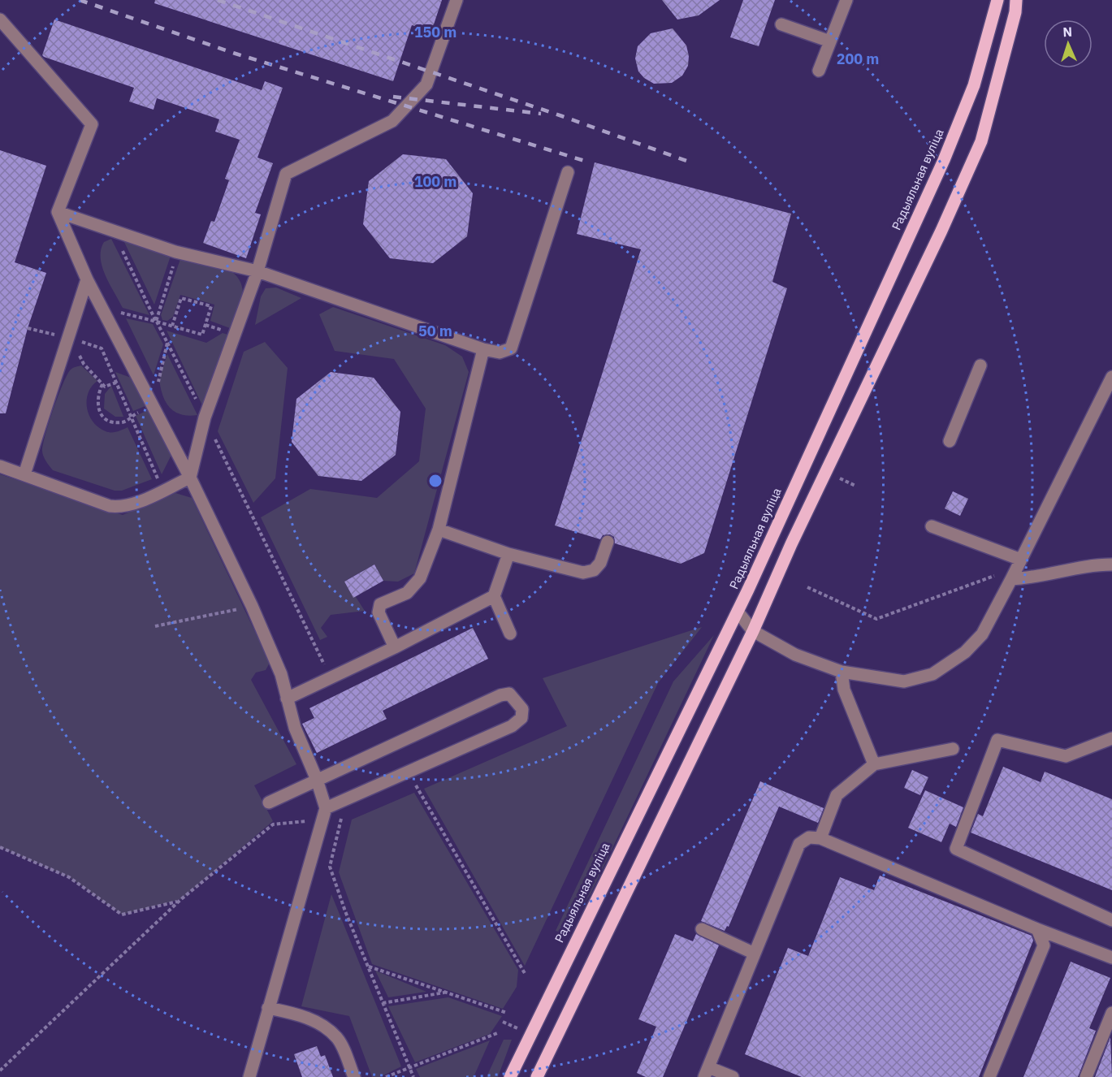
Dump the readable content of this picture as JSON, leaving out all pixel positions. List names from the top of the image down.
{
  "streets": {
    "main road": ["Радыяльная вуліца"]
  },
  "north": "top",
  "rings": [
    "150 m",
    "200 m",
    "100 m",
    "50 m"
  ]
}
